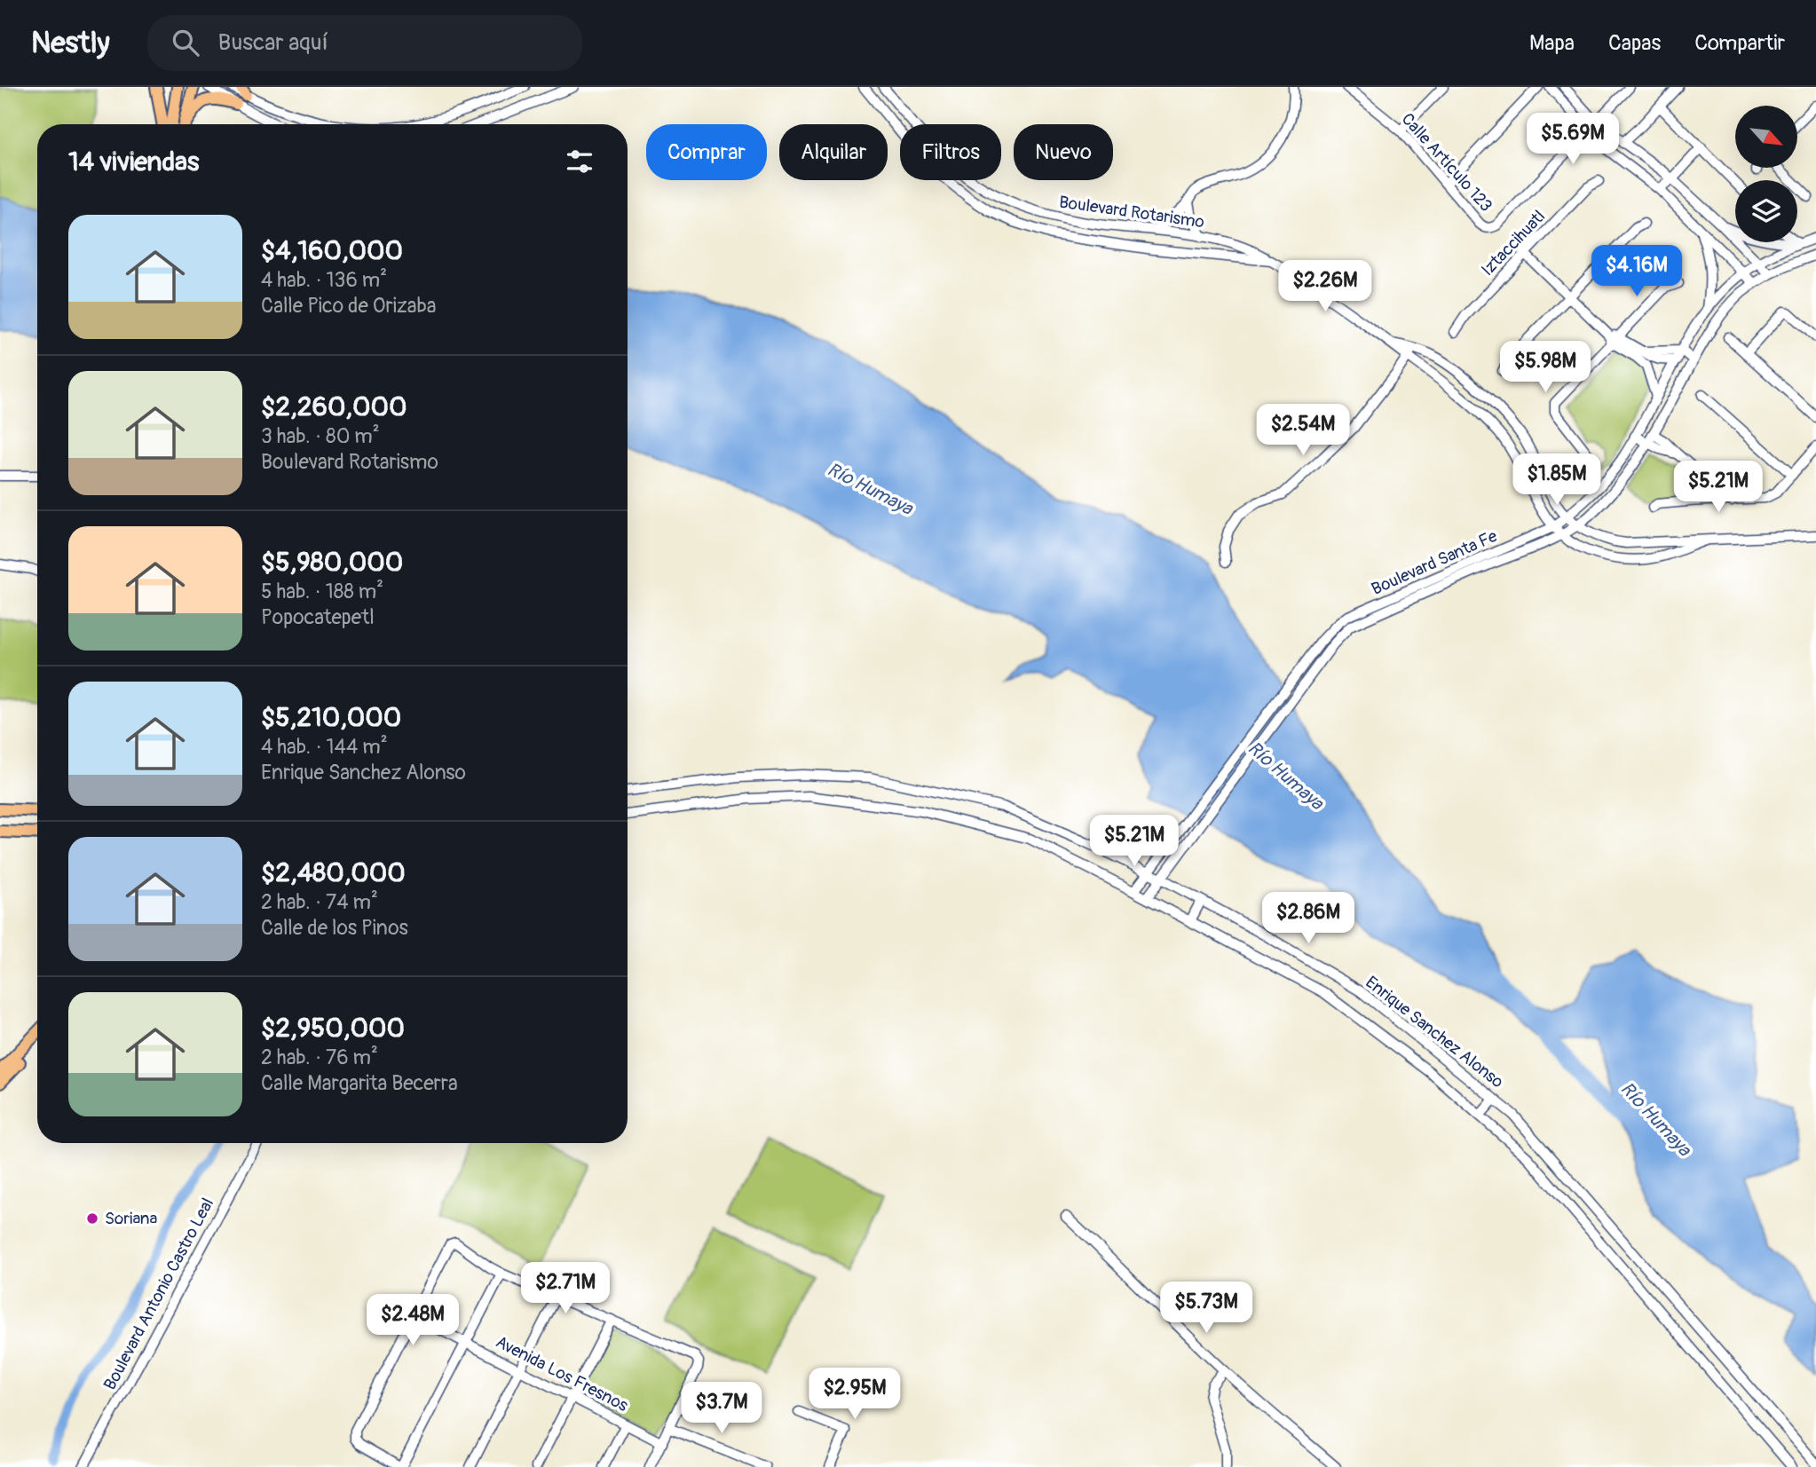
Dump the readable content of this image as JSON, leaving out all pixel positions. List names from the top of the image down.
{
  "streets": {
    "street": [
      "Calle Artículo 123",
      "Boulevard Rotarismo",
      "Iztaccihuatl",
      "Boulevard Santa Fe",
      "Enrique Sanchez Alonso",
      "Boulevard Antonio Castro Leal",
      "Avenida Los Fresnos"
    ]
  },
  "crossings": [
    ["Boulevard Santa Fe", "Enrique Sanchez Alonso"]
  ],
  "water": ["Río Humaya"],
  "places": ["Soriana"],
  "north": "bottom right",
  "page": {
    "header": "Nestly",
    "search": "Buscar aquí",
    "nav": ["Mapa", "Capas", "Compartir"],
    "price": [
      "$5.69M",
      "$4.16M",
      "$2.26M",
      "$5.98M",
      "$2.54M",
      "$1.85M",
      "$5.21M",
      "$5.21M",
      "$2.86M",
      "$2.71M",
      "$5.73M",
      "$2.48M",
      "$2.95M",
      "$3.7M"
    ],
    "chip": [
      "Comprar",
      "Alquilar",
      "Filtros",
      "Nuevo"
    ],
    "heading": "14 viviendas",
    "list": [
      {
        "name": "$4,160,000",
        "note": "4 hab. · 136 m² · Calle Pico de Orizaba"
      },
      {
        "name": "$2,260,000",
        "note": "3 hab. · 80 m² · Boulevard Rotarismo"
      },
      {
        "name": "$5,980,000",
        "note": "5 hab. · 188 m² · Popocatepetl"
      },
      {
        "name": "$5,210,000",
        "note": "4 hab. · 144 m² · Enrique Sanchez Alonso"
      },
      {
        "name": "$2,480,000",
        "note": "2 hab. · 74 m² · Calle de los Pinos"
      },
      {
        "name": "$2,950,000",
        "note": "2 hab. · 76 m² · Calle Margarita Becerra"
      }
    ]
  }
}
